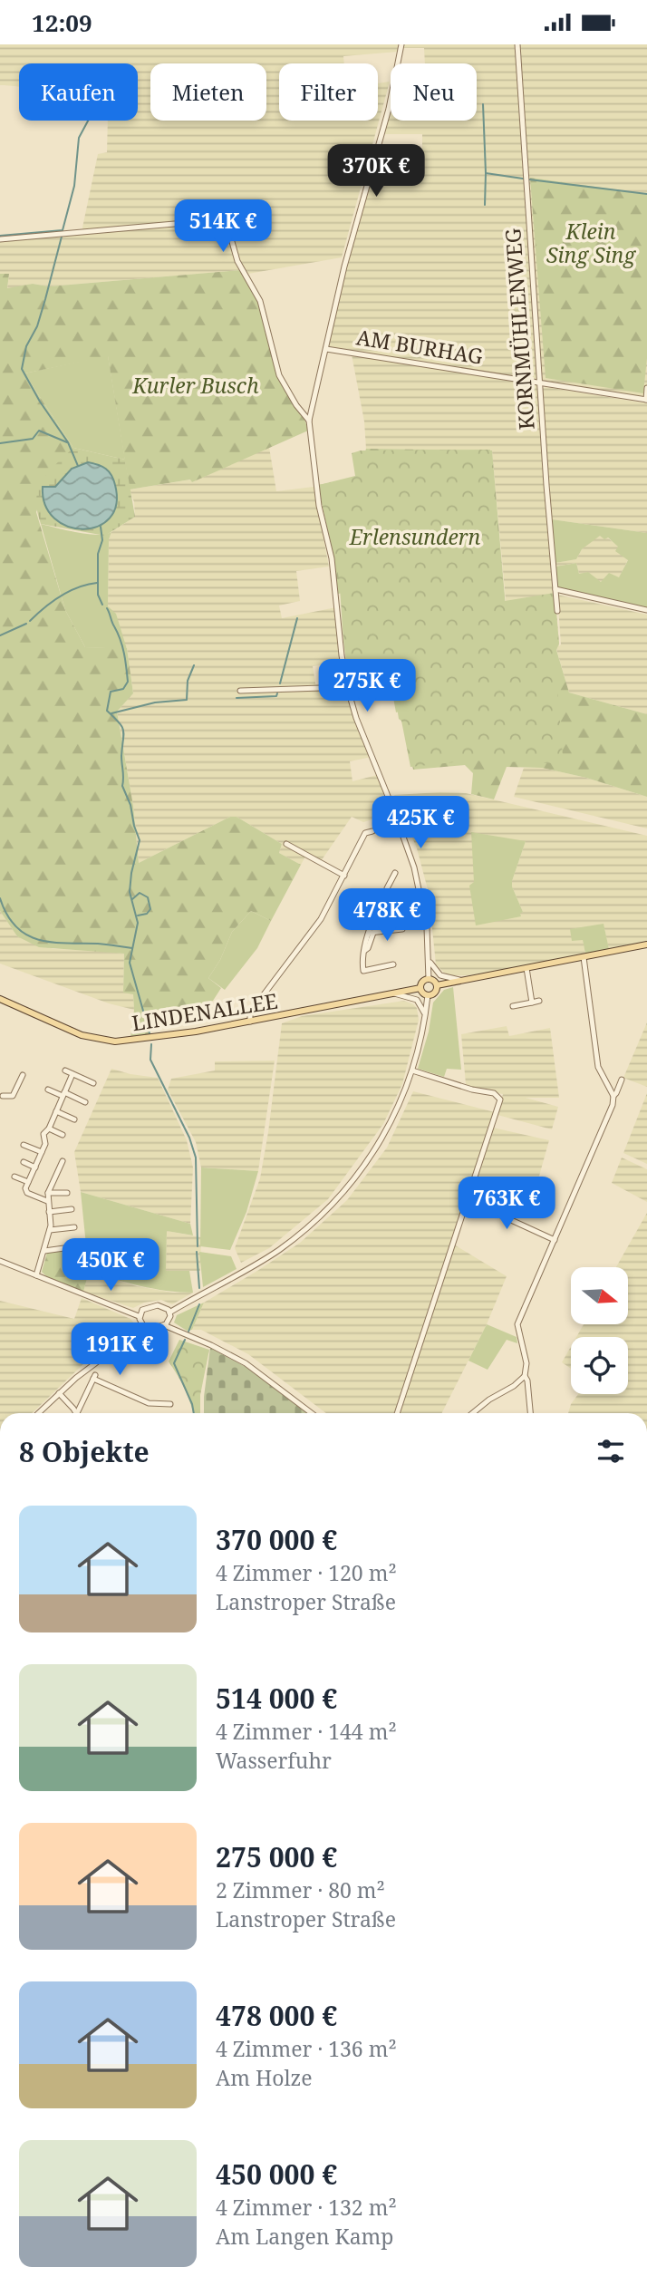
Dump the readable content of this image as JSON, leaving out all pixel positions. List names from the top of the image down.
{
  "streets": {
    "main road": ["LINDENALLEE"],
    "street": ["KORNMÜHLENWEG", "AM BURHAG"]
  },
  "crossings": [
    ["KORNMÜHLENWEG", "AM BURHAG"]
  ],
  "parks": ["Klein Sing Sing", "Kurler Busch", "Erlensundern"],
  "north": "right",
  "page": {
    "status": "12:09",
    "chip": [
      "Kaufen",
      "Mieten",
      "Filter",
      "Neu"
    ],
    "price": [
      "370K €",
      "514K €",
      "275K €",
      "425K €",
      "478K €",
      "763K €",
      "450K €",
      "191K €"
    ],
    "heading": "8 Objekte",
    "list": [
      {
        "name": "370 000 €",
        "note": "4 Zimmer · 120 m² · Lanstroper Straße"
      },
      {
        "name": "514 000 €",
        "note": "4 Zimmer · 144 m² · Wasserfuhr"
      },
      {
        "name": "275 000 €",
        "note": "2 Zimmer · 80 m² · Lanstroper Straße"
      },
      {
        "name": "478 000 €",
        "note": "4 Zimmer · 136 m² · Am Holze"
      },
      {
        "name": "450 000 €",
        "note": "4 Zimmer · 132 m² · Am Langen Kamp"
      }
    ]
  }
}
